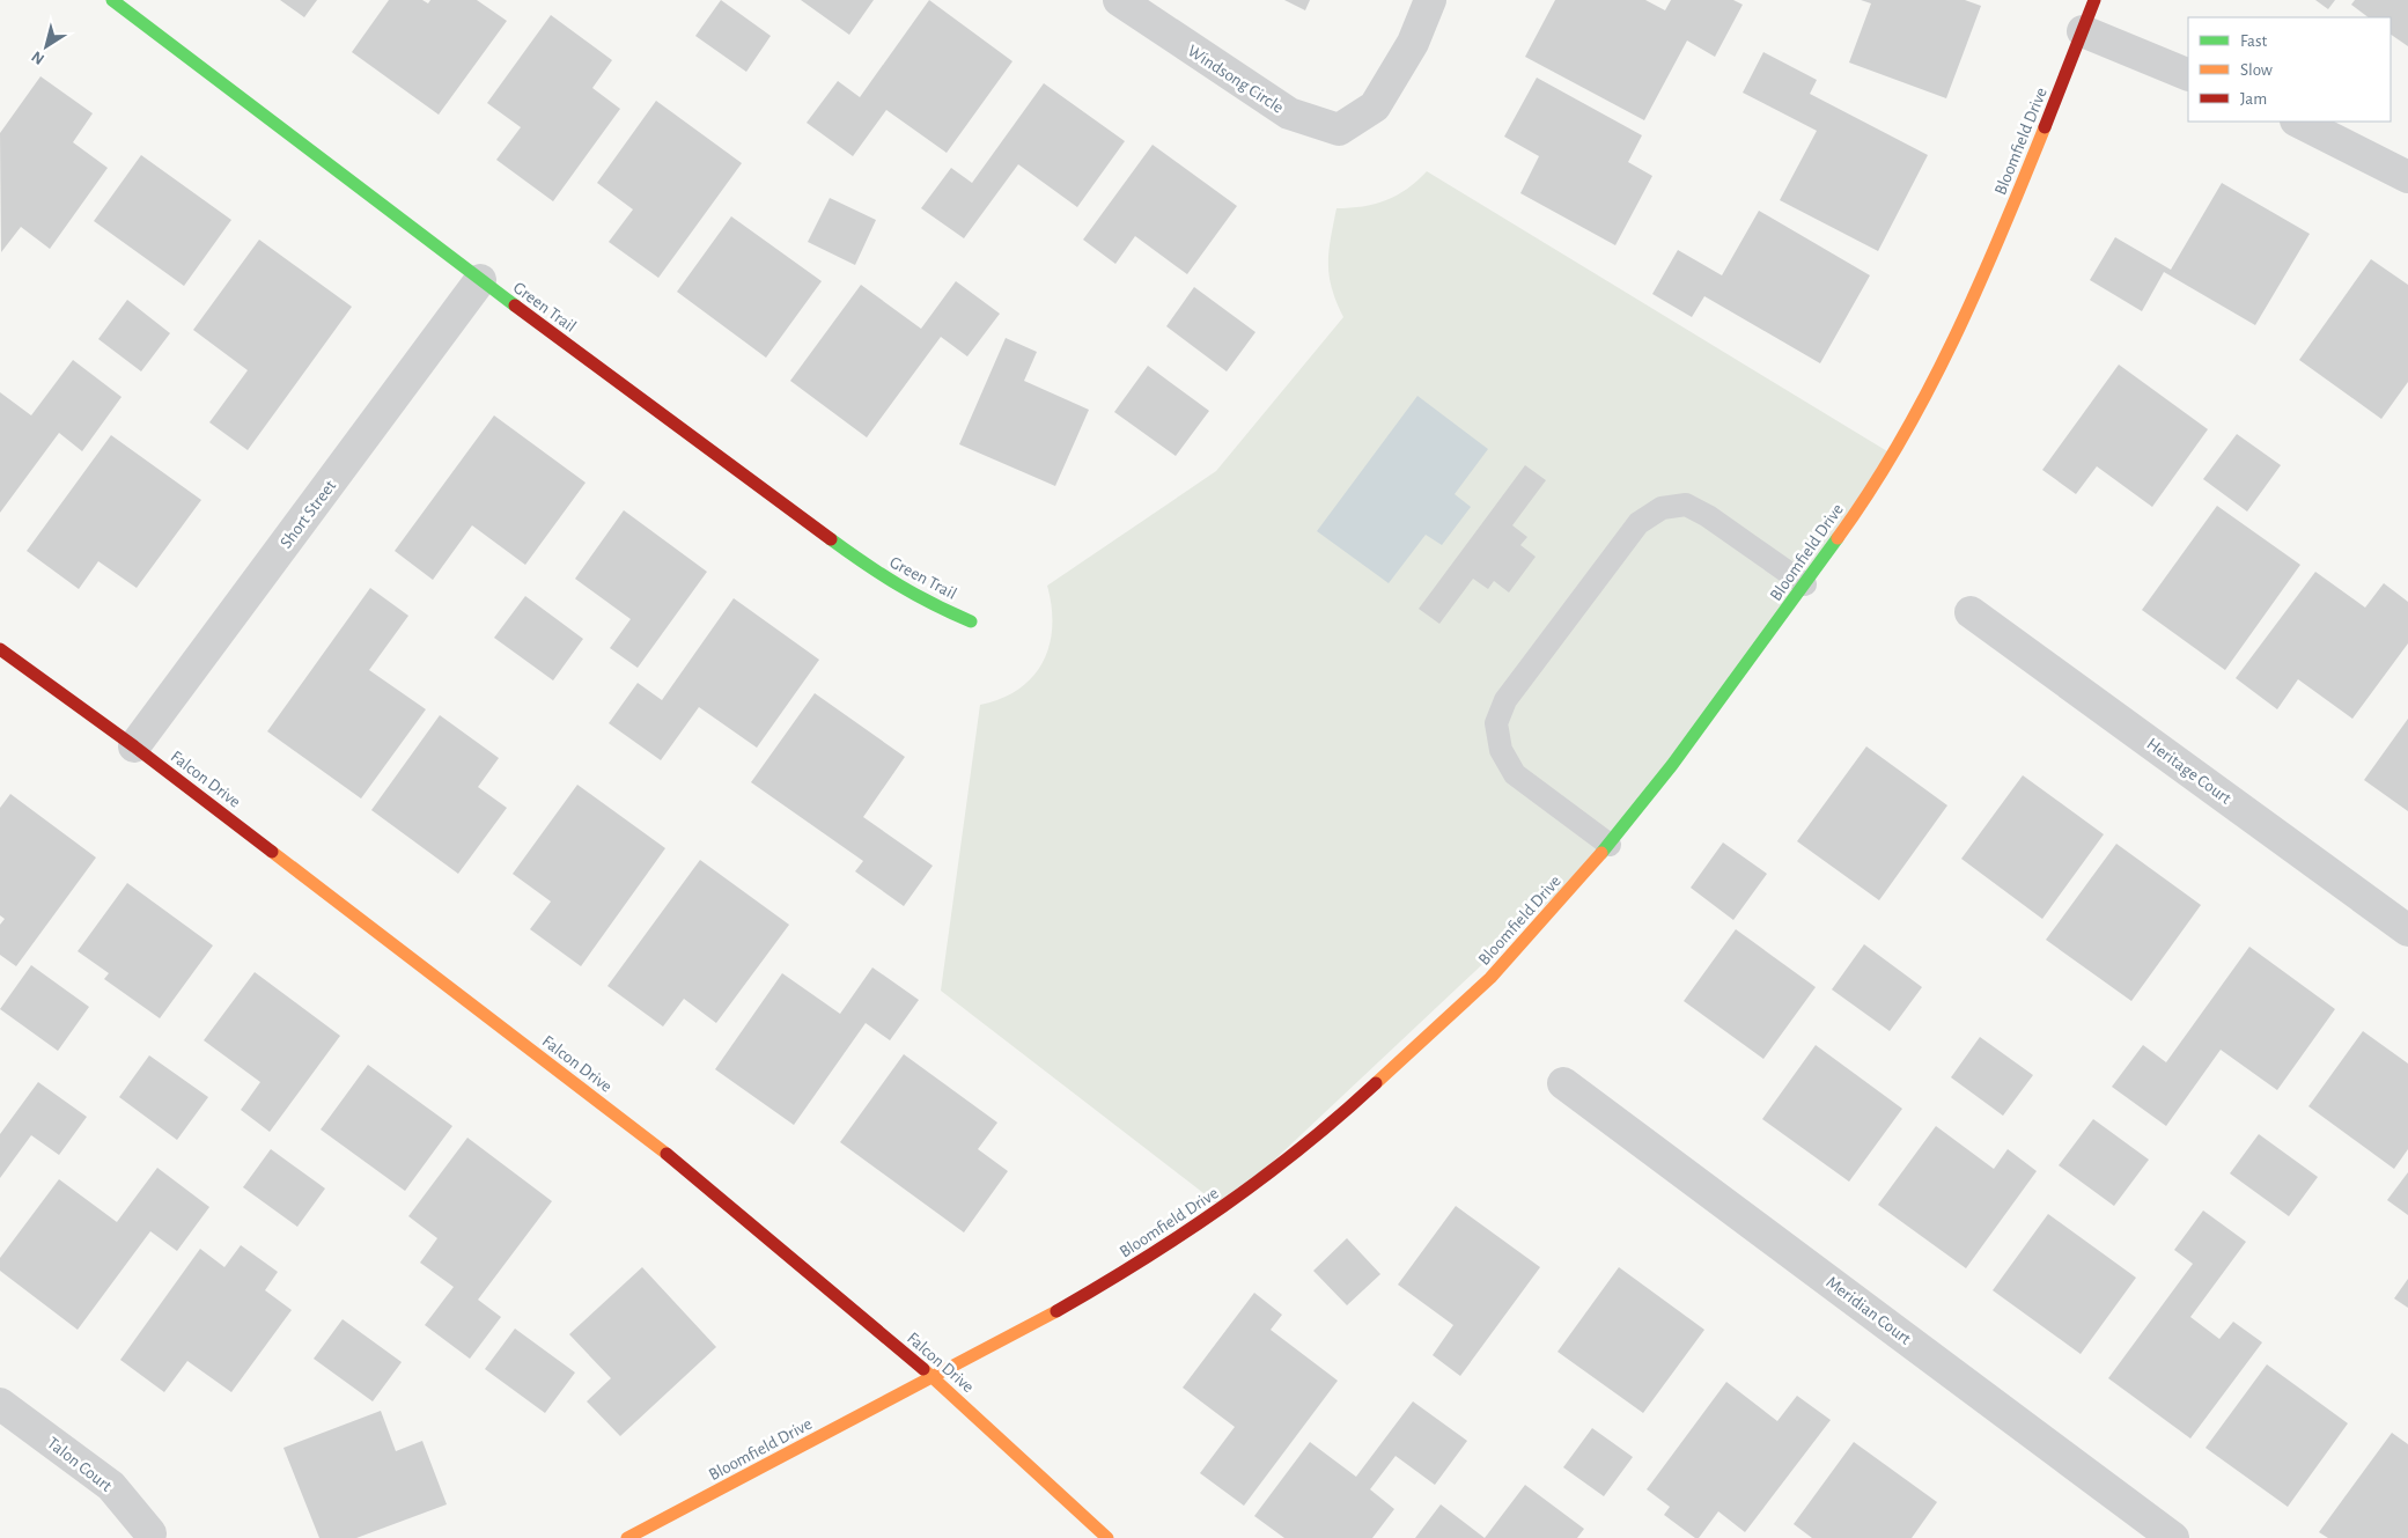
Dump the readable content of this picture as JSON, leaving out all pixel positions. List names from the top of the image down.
{
  "streets": {
    "street": [
      "Windsong Circle",
      "Bloomfield Drive",
      "Green Trail",
      "Short Street",
      "Heritage Court",
      "Falcon Drive",
      "Meridian Court",
      "Talon Court"
    ]
  },
  "crossings": [
    ["Bloomfield Drive", "Falcon Drive"],
    ["Green Trail", "Short Street"],
    ["Short Street", "Falcon Drive"]
  ],
  "legend": ["Fast", "Slow", "Jam"],
  "north": "bottom left"
}
